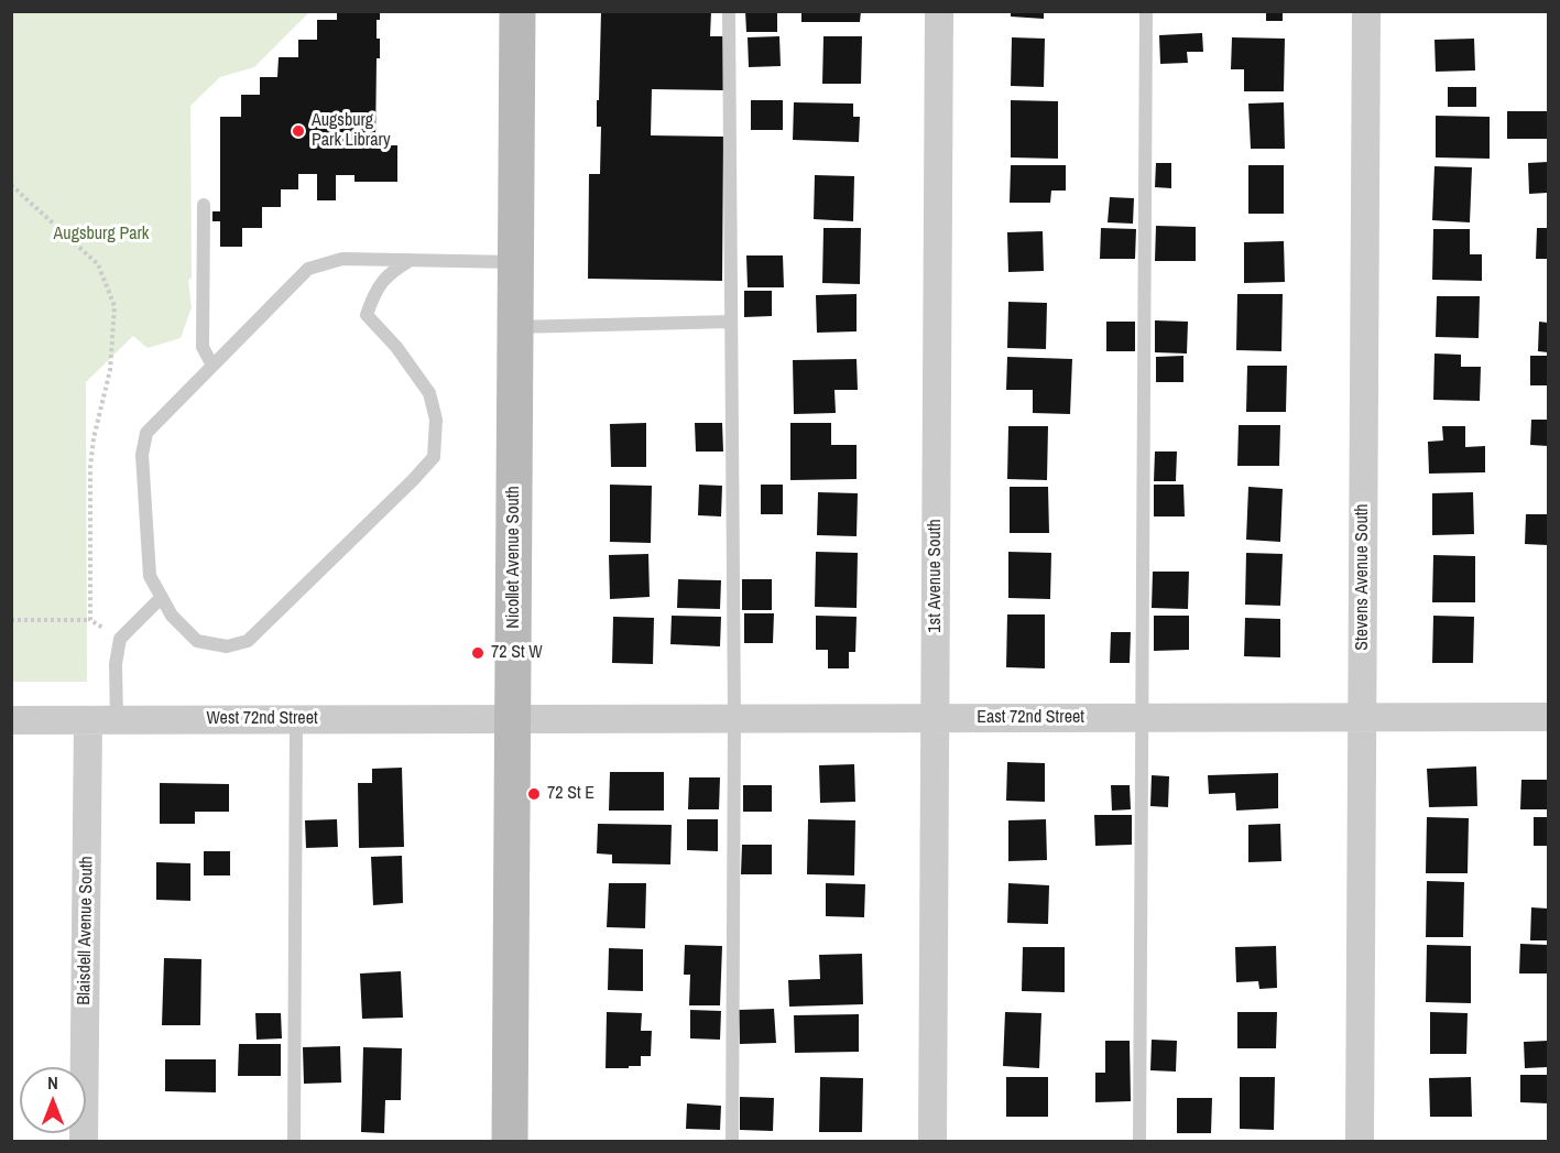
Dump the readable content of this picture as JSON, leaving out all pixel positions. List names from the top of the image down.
{
  "streets": {
    "main road": ["Nicollet Avenue South"],
    "street": [
      "1st Avenue South",
      "Stevens Avenue South",
      "East 72nd Street",
      "West 72nd Street",
      "Blaisdell Avenue South"
    ]
  },
  "crossings": [
    ["Nicollet Avenue South", "East 72nd Street"],
    ["Nicollet Avenue South", "West 72nd Street"],
    ["1st Avenue South", "East 72nd Street"],
    ["Stevens Avenue South", "East 72nd Street"],
    ["East 72nd Street", "West 72nd Street"],
    ["West 72nd Street", "Blaisdell Avenue South"]
  ],
  "parks": ["Augsburg Park"],
  "places": ["Augsburg Park Library", "72 St W", "72 St E"],
  "north": "top"
}
